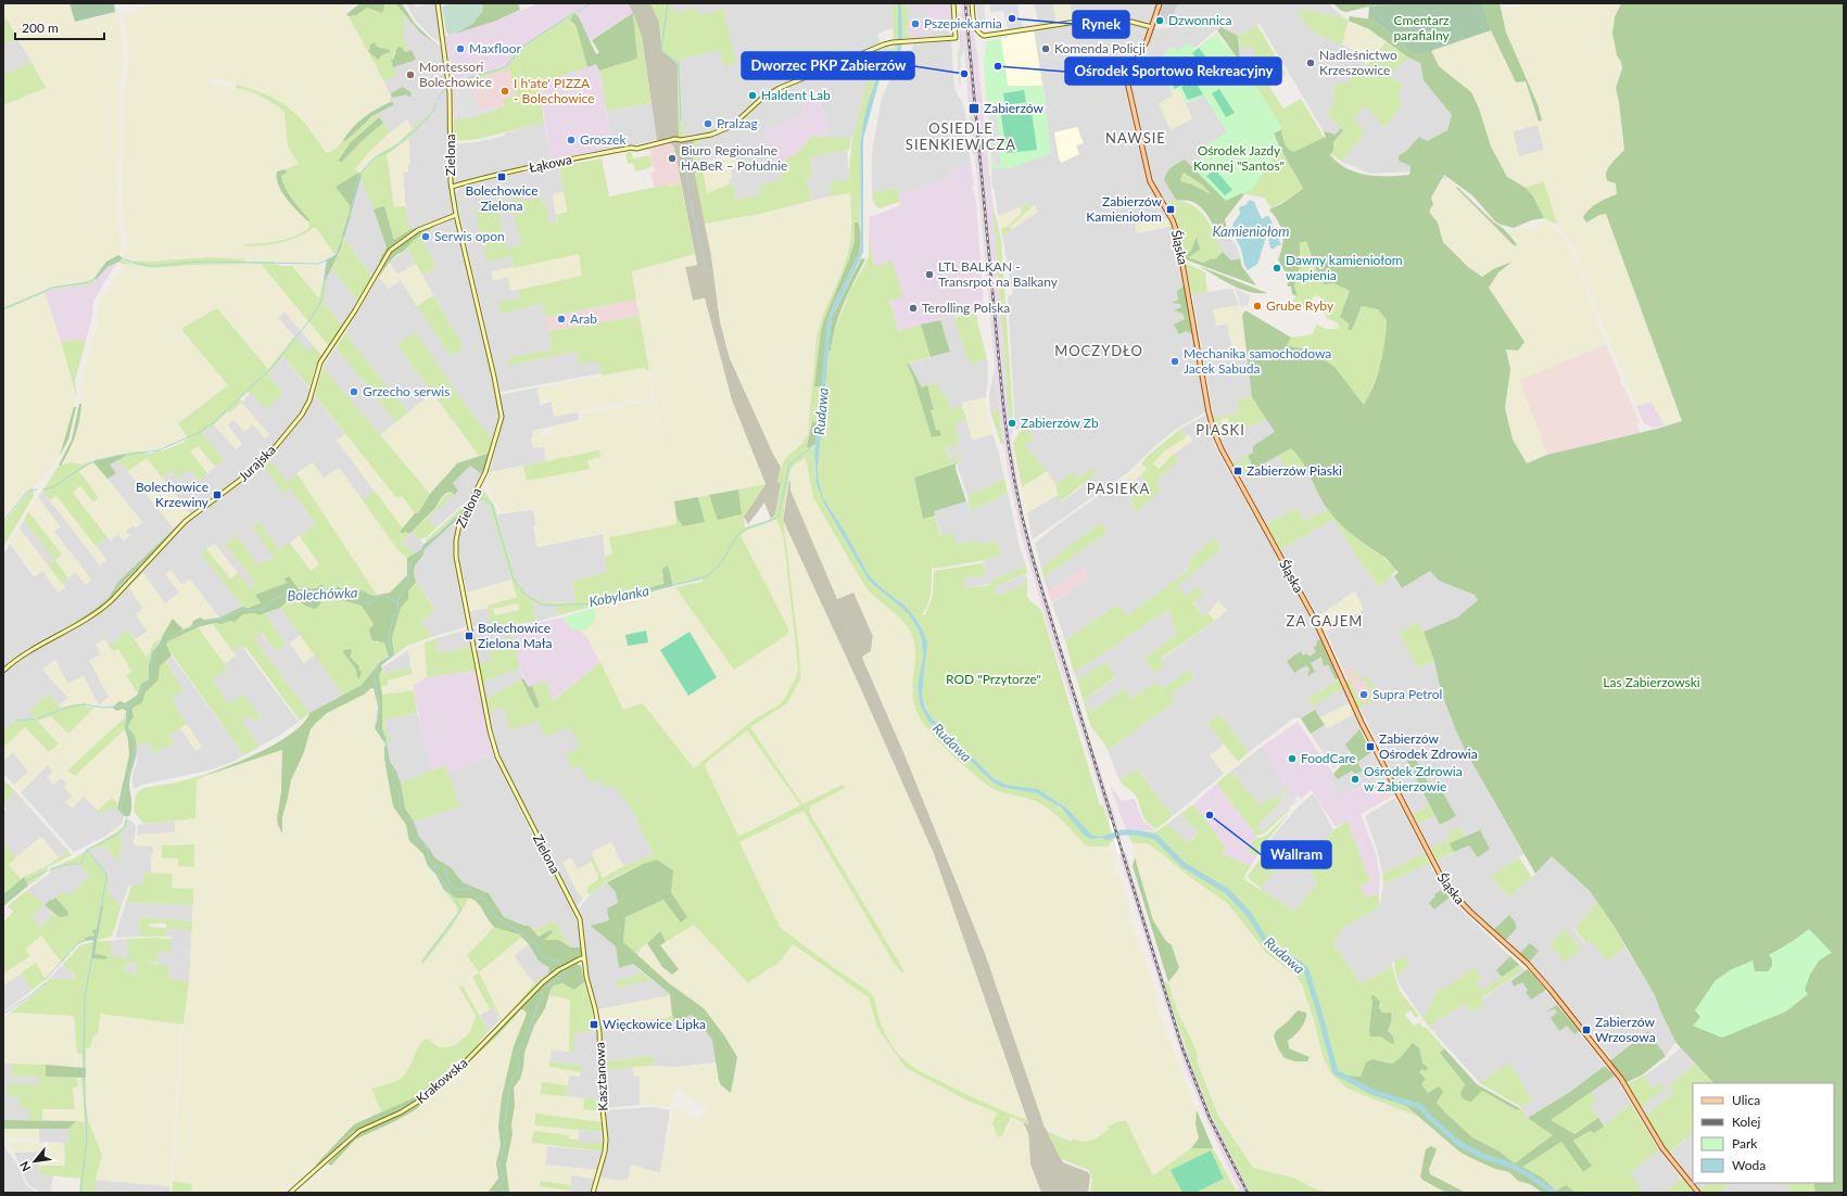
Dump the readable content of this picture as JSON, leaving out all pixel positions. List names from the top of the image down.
{
  "streets": {
    "main road": ["Śląska"],
    "street": [
      "Zielona",
      "Łąkowa",
      "Jurajska",
      "Kasztanowa",
      "Krakowska"
    ]
  },
  "crossings": [
    ["Zielona", "Łąkowa"],
    ["Zielona", "Jurajska"],
    ["Zielona", "Kasztanowa"],
    ["Zielona", "Krakowska"],
    ["Kasztanowa", "Krakowska"]
  ],
  "districts": [
    "OSIEDLE SIENKIEWICZA",
    "NAWSIE",
    "MOCZYDŁO",
    "PIASKI",
    "PASIEKA",
    "ZA GAJEM"
  ],
  "water": [
    "Kamieniołom",
    "Rudawa",
    "Bolechówka",
    "Kobylanka"
  ],
  "parks": [
    "Cmentarz parafialny",
    "Ośrodek Jazdy Konnej \"Santos\"",
    "ROD \"Przytorze\"",
    "Las Zabierzowski"
  ],
  "places": {
    "other": [
      "Rynek",
      "Dzwonnica",
      "Pszepiekarnia",
      "Maxfloor",
      "Komenda Policji",
      "Nadleśnictwo Krzeszowice",
      "Ośrodek Sportowo Rekreacyjny",
      "Dworzec PKP Zabierzów",
      "Montessori Bolechowice",
      "I h'ate' PIZZA - Bolechowice",
      "Haldent Lab",
      "Pralzag",
      "Groszek",
      "Biuro Regionalne HABeR – Południe",
      "Serwis opon",
      "Dawny kamieniołom wapienia",
      "LTL BALKAN - Transrpot na Balkany",
      "Grube Ryby",
      "Terolling Polska",
      "Arab",
      "Mechanika samochodowa Jacek Sabuda",
      "Grzecho serwis",
      "Zabierzów Zb",
      "Supra Petrol",
      "FoodCare",
      "Ośrodek Zdrowia w Zabierzowie",
      "Wallram"
    ],
    "transit": [
      "Zabierzów",
      "Bolechowice Zielona",
      "Zabierzów Kamieniołom",
      "Zabierzów Piaski",
      "Bolechowice Krzewiny",
      "Bolechowice Zielona Mała",
      "Zabierzów Ośrodek Zdrowia",
      "Więckowice Lipka",
      "Zabierzów Wrzosowa"
    ]
  },
  "legend": [
    "Ulica",
    "Kolej",
    "Park",
    "Woda"
  ],
  "scale_bar": "200 m",
  "north": "bottom left"
}
